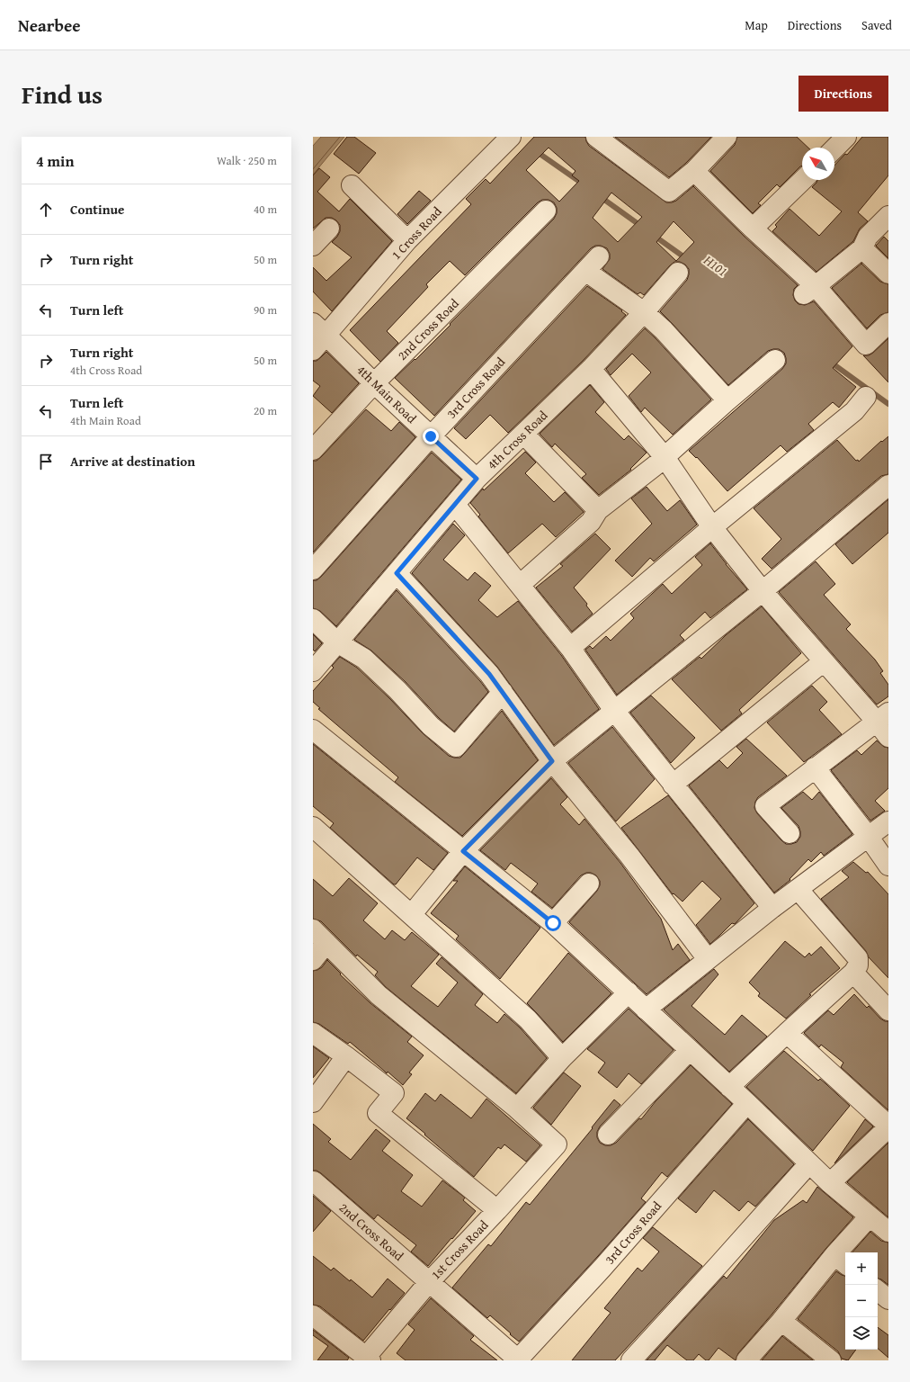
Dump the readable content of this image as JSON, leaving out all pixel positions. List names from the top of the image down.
{
  "streets": {
    "street": [
      "1 Cross Road",
      "2nd Cross Road",
      "3rd Cross Road",
      "4th Main Road",
      "4th Cross Road",
      "1st Cross Road"
    ]
  },
  "crossings": [
    ["1 Cross Road", "4th Main Road"],
    ["2nd Cross Road", "3rd Cross Road"],
    ["2nd Cross Road", "4th Main Road"],
    ["2nd Cross Road", "1st Cross Road"],
    ["3rd Cross Road", "4th Main Road"],
    ["4th Main Road", "4th Cross Road"]
  ],
  "water": ["H101"],
  "north": "top left",
  "page": {
    "header": "Nearbee",
    "nav": ["Map", "Directions", "Saved"],
    "title": "Find us",
    "buttons": "Directions",
    "heading": ["4 min", "Walk · 250 m"],
    "list": [
      ["Continue", "40 m"],
      ["Turn right", "50 m"],
      ["Turn left", "90 m"],
      ["Turn right", "4th Cross Road", "50 m"],
      ["Turn left", "4th Main Road", "20 m"],
      "Arrive at destination"
    ],
    "map_buttons": ["+", "−"]
  }
}
